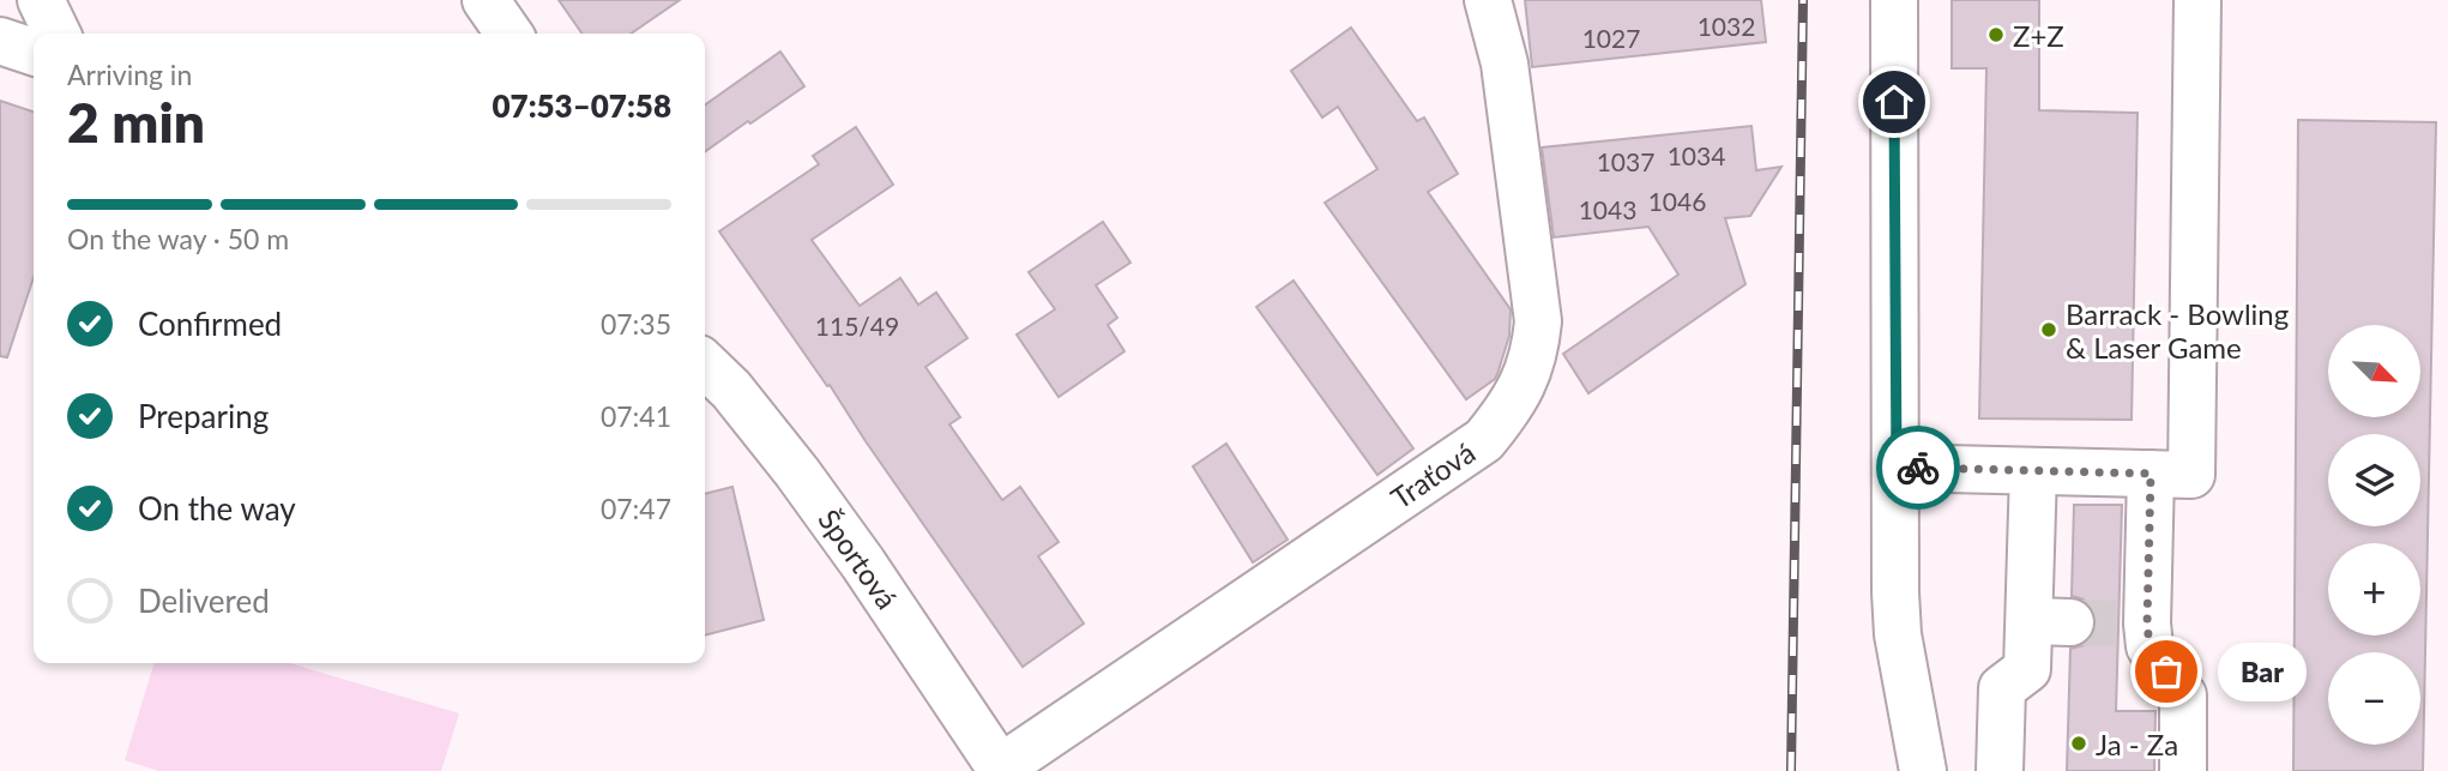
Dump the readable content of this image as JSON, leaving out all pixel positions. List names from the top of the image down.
{
  "streets": {
    "street": ["Traťová", "Športová"]
  },
  "crossings": [
    ["Traťová", "Športová"]
  ],
  "places": [
    "Z+Z",
    "Barrack - Bowling & Laser Game",
    "Bar",
    "Ja - Za"
  ],
  "house_numbers": [
    "1032",
    "1027",
    "1034",
    "1037",
    "1046",
    "1043",
    "115/49"
  ],
  "north": "bottom right",
  "page": {
    "heading": ["2 min", "Arriving in", "07:53–07:58"],
    "bar": "On the way · 50 m",
    "list": [
      ["Confirmed", "07:35"],
      ["Preparing", "07:41"],
      ["On the way", "07:47"],
      "Delivered"
    ],
    "map_buttons": ["+", "−"],
    "bubble": "Bar"
  }
}
